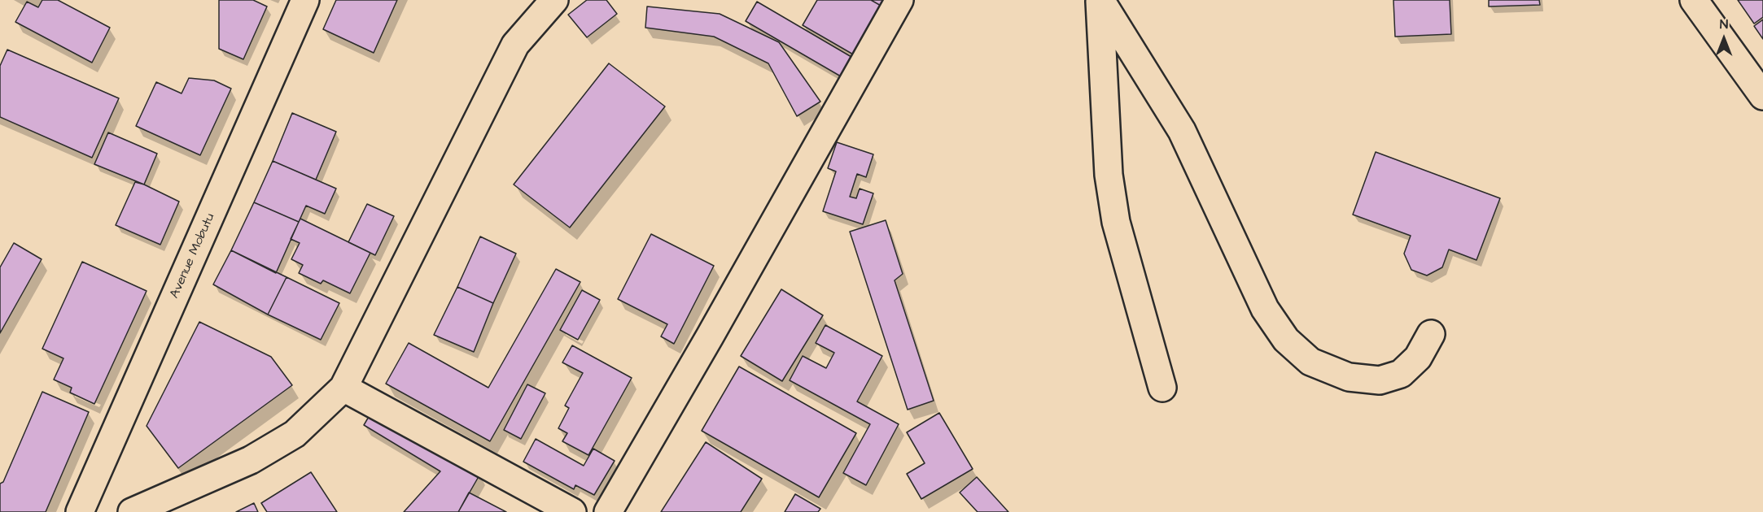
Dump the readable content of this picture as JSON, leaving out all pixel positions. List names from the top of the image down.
{
  "streets": {
    "street": ["Avenue Mobutu"]
  },
  "north": "top"
}
